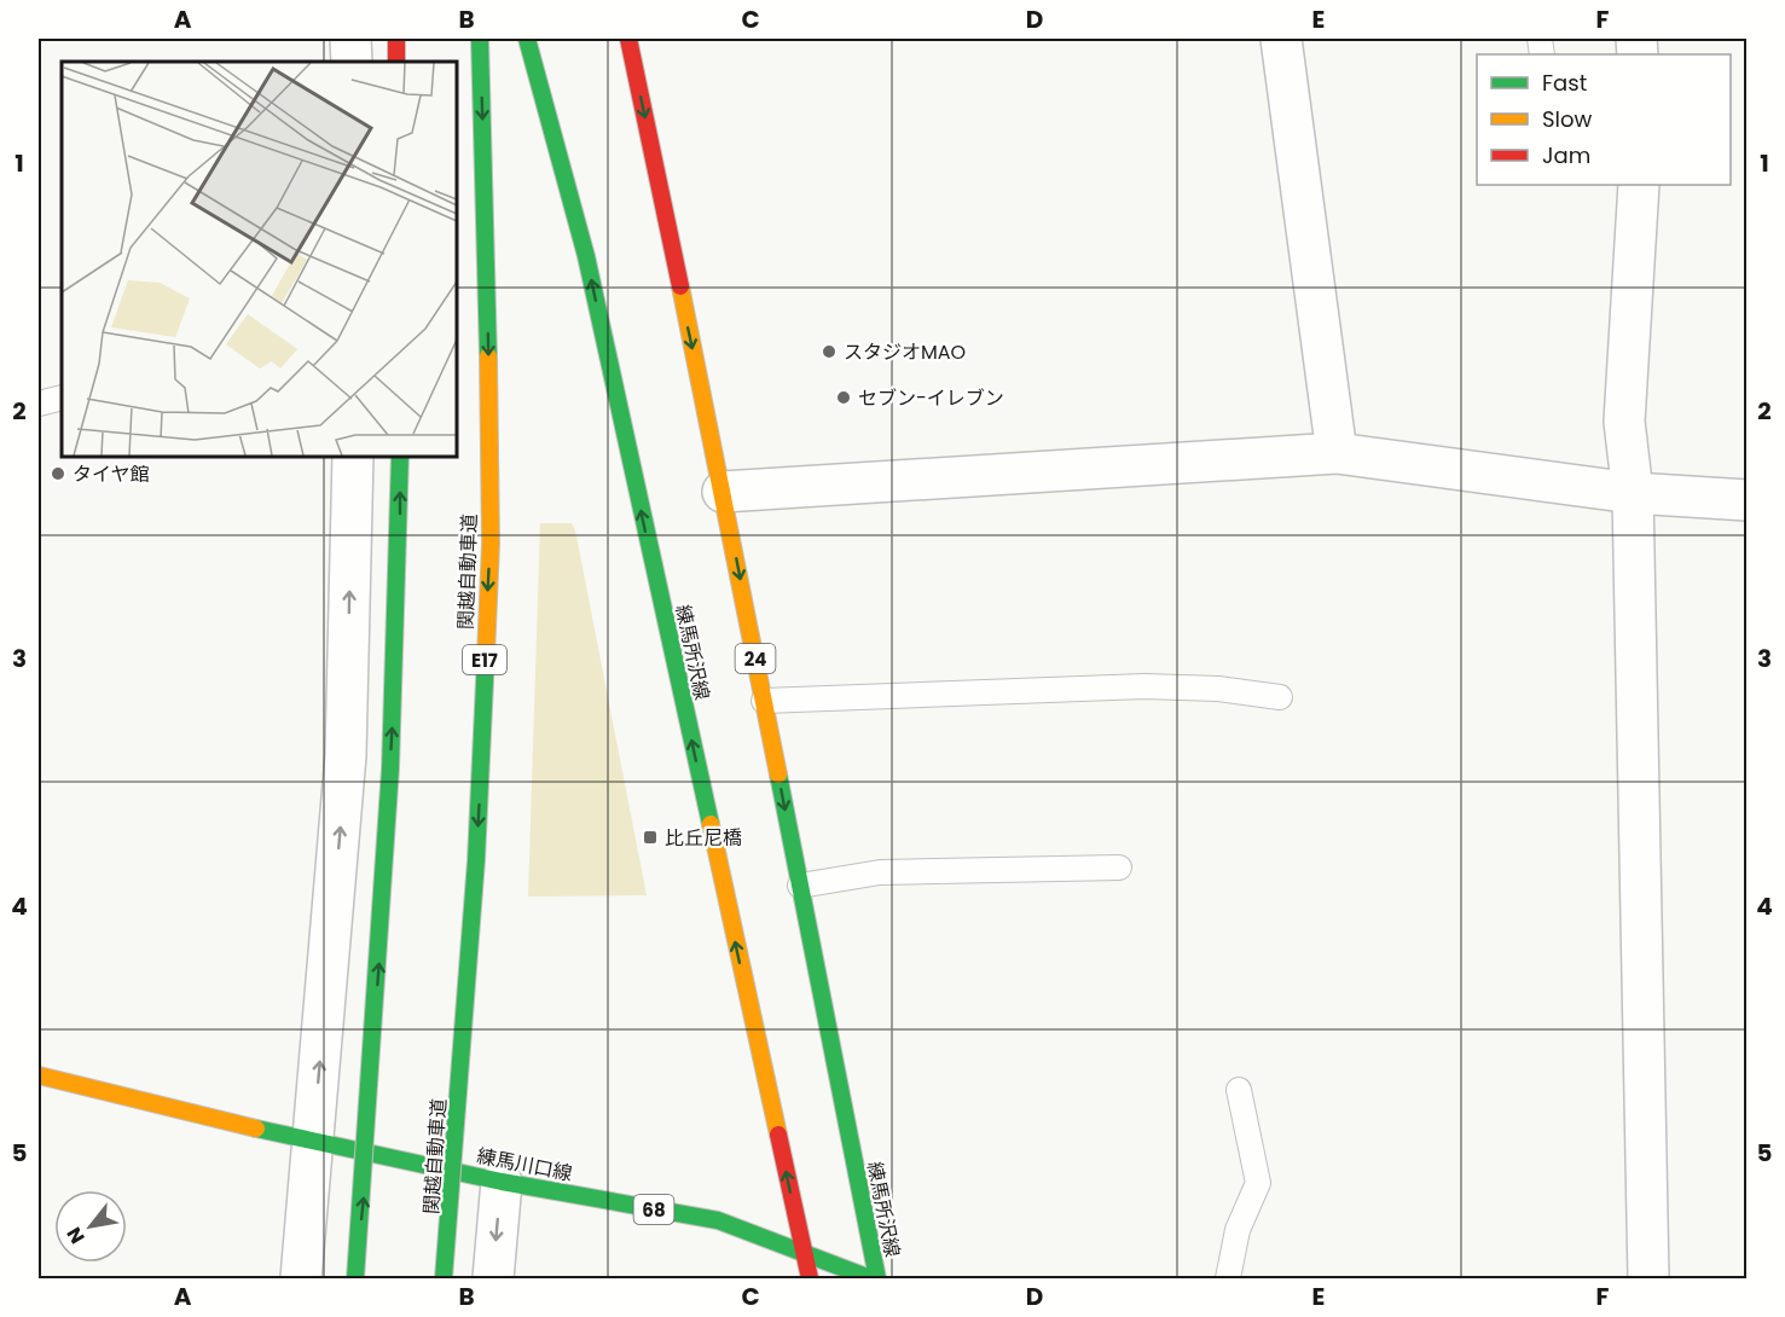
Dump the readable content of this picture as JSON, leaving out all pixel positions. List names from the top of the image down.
{
  "streets": {
    "main road": [
      "関越自動車道",
      "練馬所沢線",
      "24",
      "E17",
      "練馬川口線",
      "68"
    ]
  },
  "crossings": [
    ["練馬所沢線", "練馬川口線"]
  ],
  "places": {
    "other": ["スタジオMAO", "セブン-イレブン", "タイヤ館"],
    "transit": ["比丘尼橋"]
  },
  "legend": ["Fast", "Slow", "Jam"],
  "north": "bottom left",
  "grid": {
    "columns": [
      "A",
      "B",
      "C",
      "D",
      "E",
      "F"
    ],
    "rows": [
      "1",
      "2",
      "3",
      "4",
      "5"
    ]
  }
}
